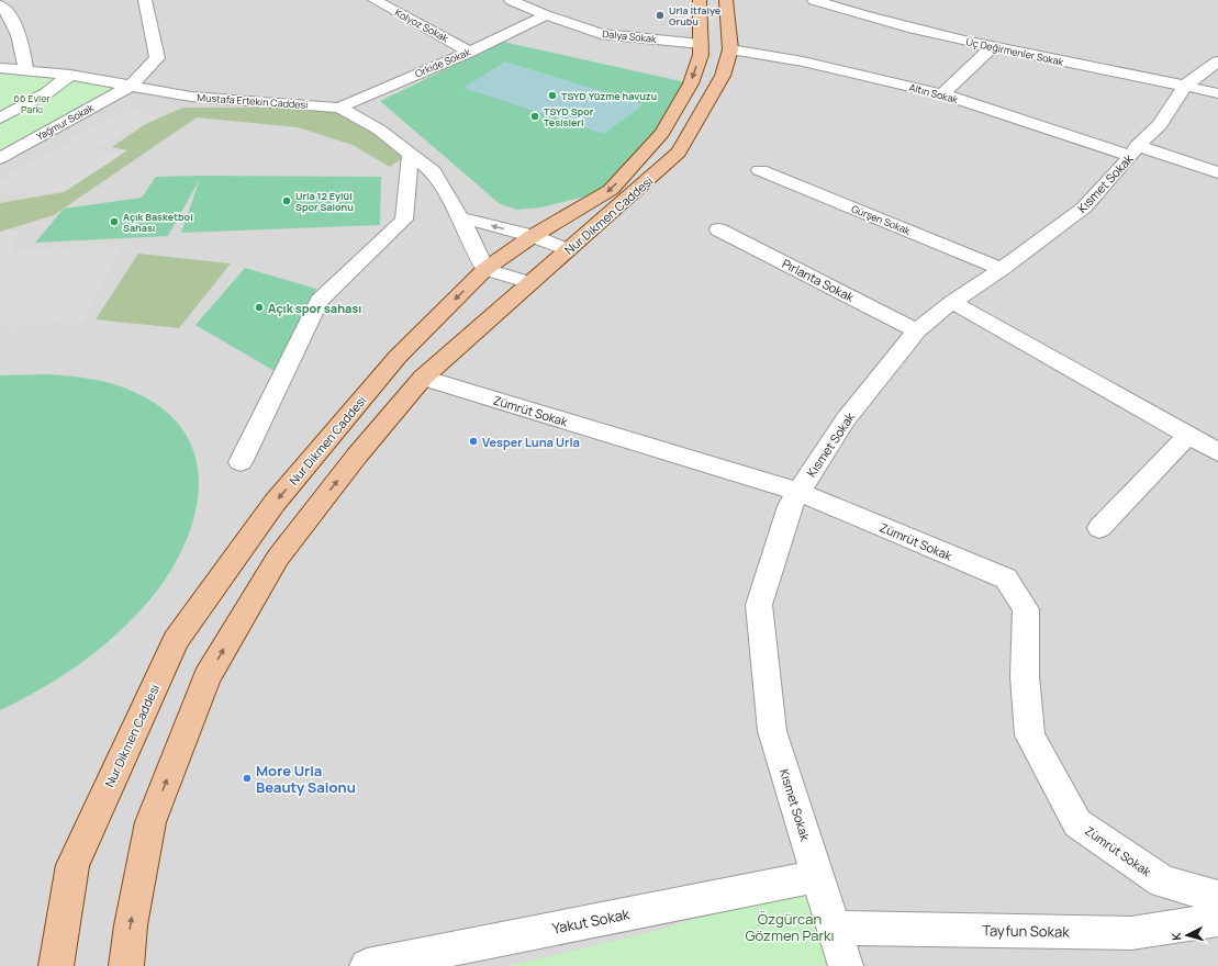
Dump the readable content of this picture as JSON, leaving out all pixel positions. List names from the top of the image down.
{
  "streets": {
    "main road": ["Nur Dikmen Caddesi"],
    "street": [
      "Kolyoz Sokak",
      "Dalya Sokak",
      "Üç Değirmenler Sokak",
      "Orkide Sokak",
      "Altın Sokak",
      "Mustafa Ertekin Caddesi",
      "Yağmur Sokak",
      "Kısmet Sokak",
      "Gürşen Sokak",
      "Pırlanta Sokak",
      "Zümrüt Sokak",
      "Yakut Sokak",
      "Tayfun Sokak"
    ]
  },
  "crossings": [
    ["Kolyoz Sokak", "Orkide Sokak"],
    ["Dalya Sokak", "Orkide Sokak"],
    ["Dalya Sokak", "Nur Dikmen Caddesi"],
    ["Üç Değirmenler Sokak", "Kısmet Sokak"],
    ["Orkide Sokak", "Mustafa Ertekin Caddesi"],
    ["Altın Sokak", "Kısmet Sokak"],
    ["Altın Sokak", "Nur Dikmen Caddesi"],
    ["Mustafa Ertekin Caddesi", "Yağmur Sokak"],
    ["Mustafa Ertekin Caddesi", "Nur Dikmen Caddesi"],
    ["Kısmet Sokak", "Gürşen Sokak"],
    ["Kısmet Sokak", "Pırlanta Sokak"],
    ["Kısmet Sokak", "Zümrüt Sokak"],
    ["Kısmet Sokak", "Yakut Sokak"],
    ["Kısmet Sokak", "Tayfun Sokak"],
    ["Nur Dikmen Caddesi", "Zümrüt Sokak"]
  ],
  "parks": ["66 Evler Parkı", "Özgürcan Gözmen Parkı"],
  "places": [
    "Urla İtfaiye Grubu",
    "TSYD Yüzme havuzu",
    "TSYD Spor Tesisleri",
    "Urla 12 Eylül Spor Salonu",
    "Açık Basketbol Sahası",
    "Açık spor sahası",
    "Vesper Luna Urla",
    "More Urla Beauty Salonu"
  ],
  "north": "left"
}
